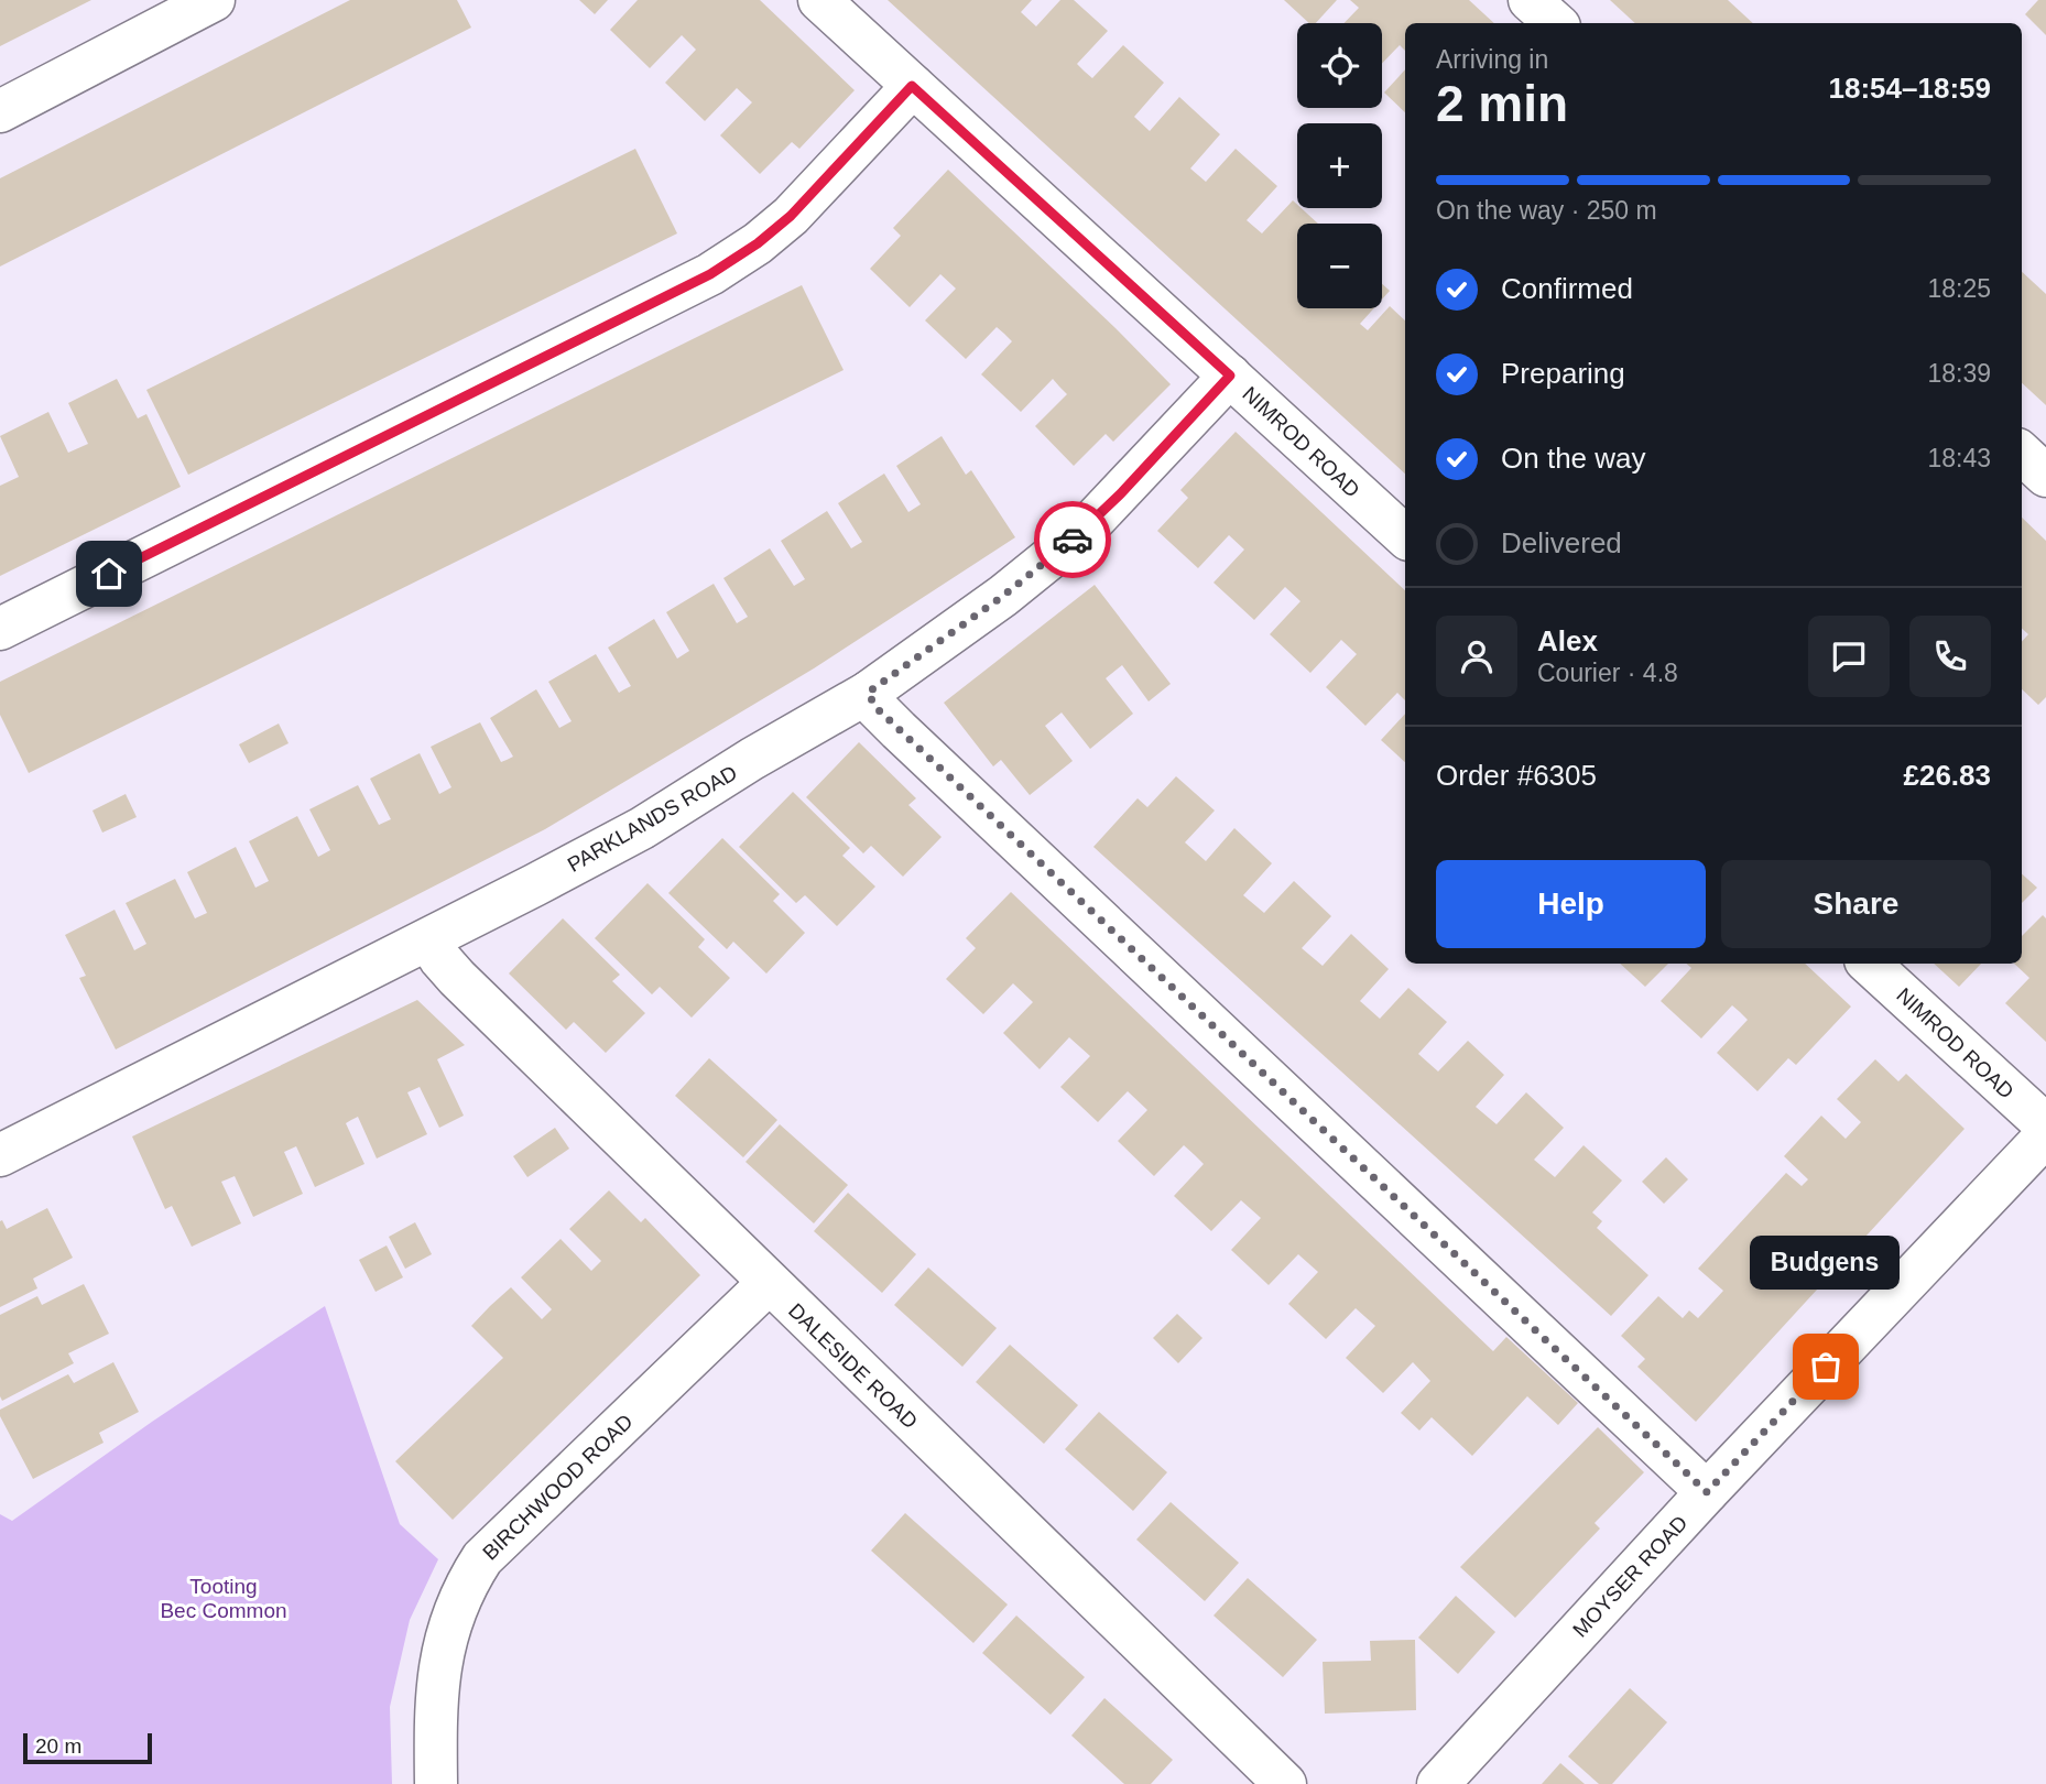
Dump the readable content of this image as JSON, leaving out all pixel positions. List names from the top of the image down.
{
  "streets": {
    "street": [
      "NIMROD ROAD",
      "PARKLANDS ROAD",
      "DALESIDE ROAD",
      "BIRCHWOOD ROAD",
      "MOYSER ROAD"
    ]
  },
  "crossings": [
    ["NIMROD ROAD", "PARKLANDS ROAD"],
    ["PARKLANDS ROAD", "DALESIDE ROAD"],
    ["DALESIDE ROAD", "BIRCHWOOD ROAD"]
  ],
  "parks": ["Tooting Bec Common"],
  "places": ["Budgens"],
  "scale_bar": "20 m",
  "page": {
    "map_buttons": ["+", "−"],
    "heading": ["2 min", "Arriving in", "18:54–18:59"],
    "panel": [
      "Alex",
      "Courier · 4.8",
      "Order #6305",
      "£26.83"
    ],
    "bar": "On the way · 250 m",
    "list": [
      ["Confirmed", "18:25"],
      ["Preparing", "18:39"],
      ["On the way", "18:43"],
      "Delivered"
    ],
    "buttons": ["Help", "Share"],
    "bubble": "Budgens",
    "scale": "20 m"
  }
}
